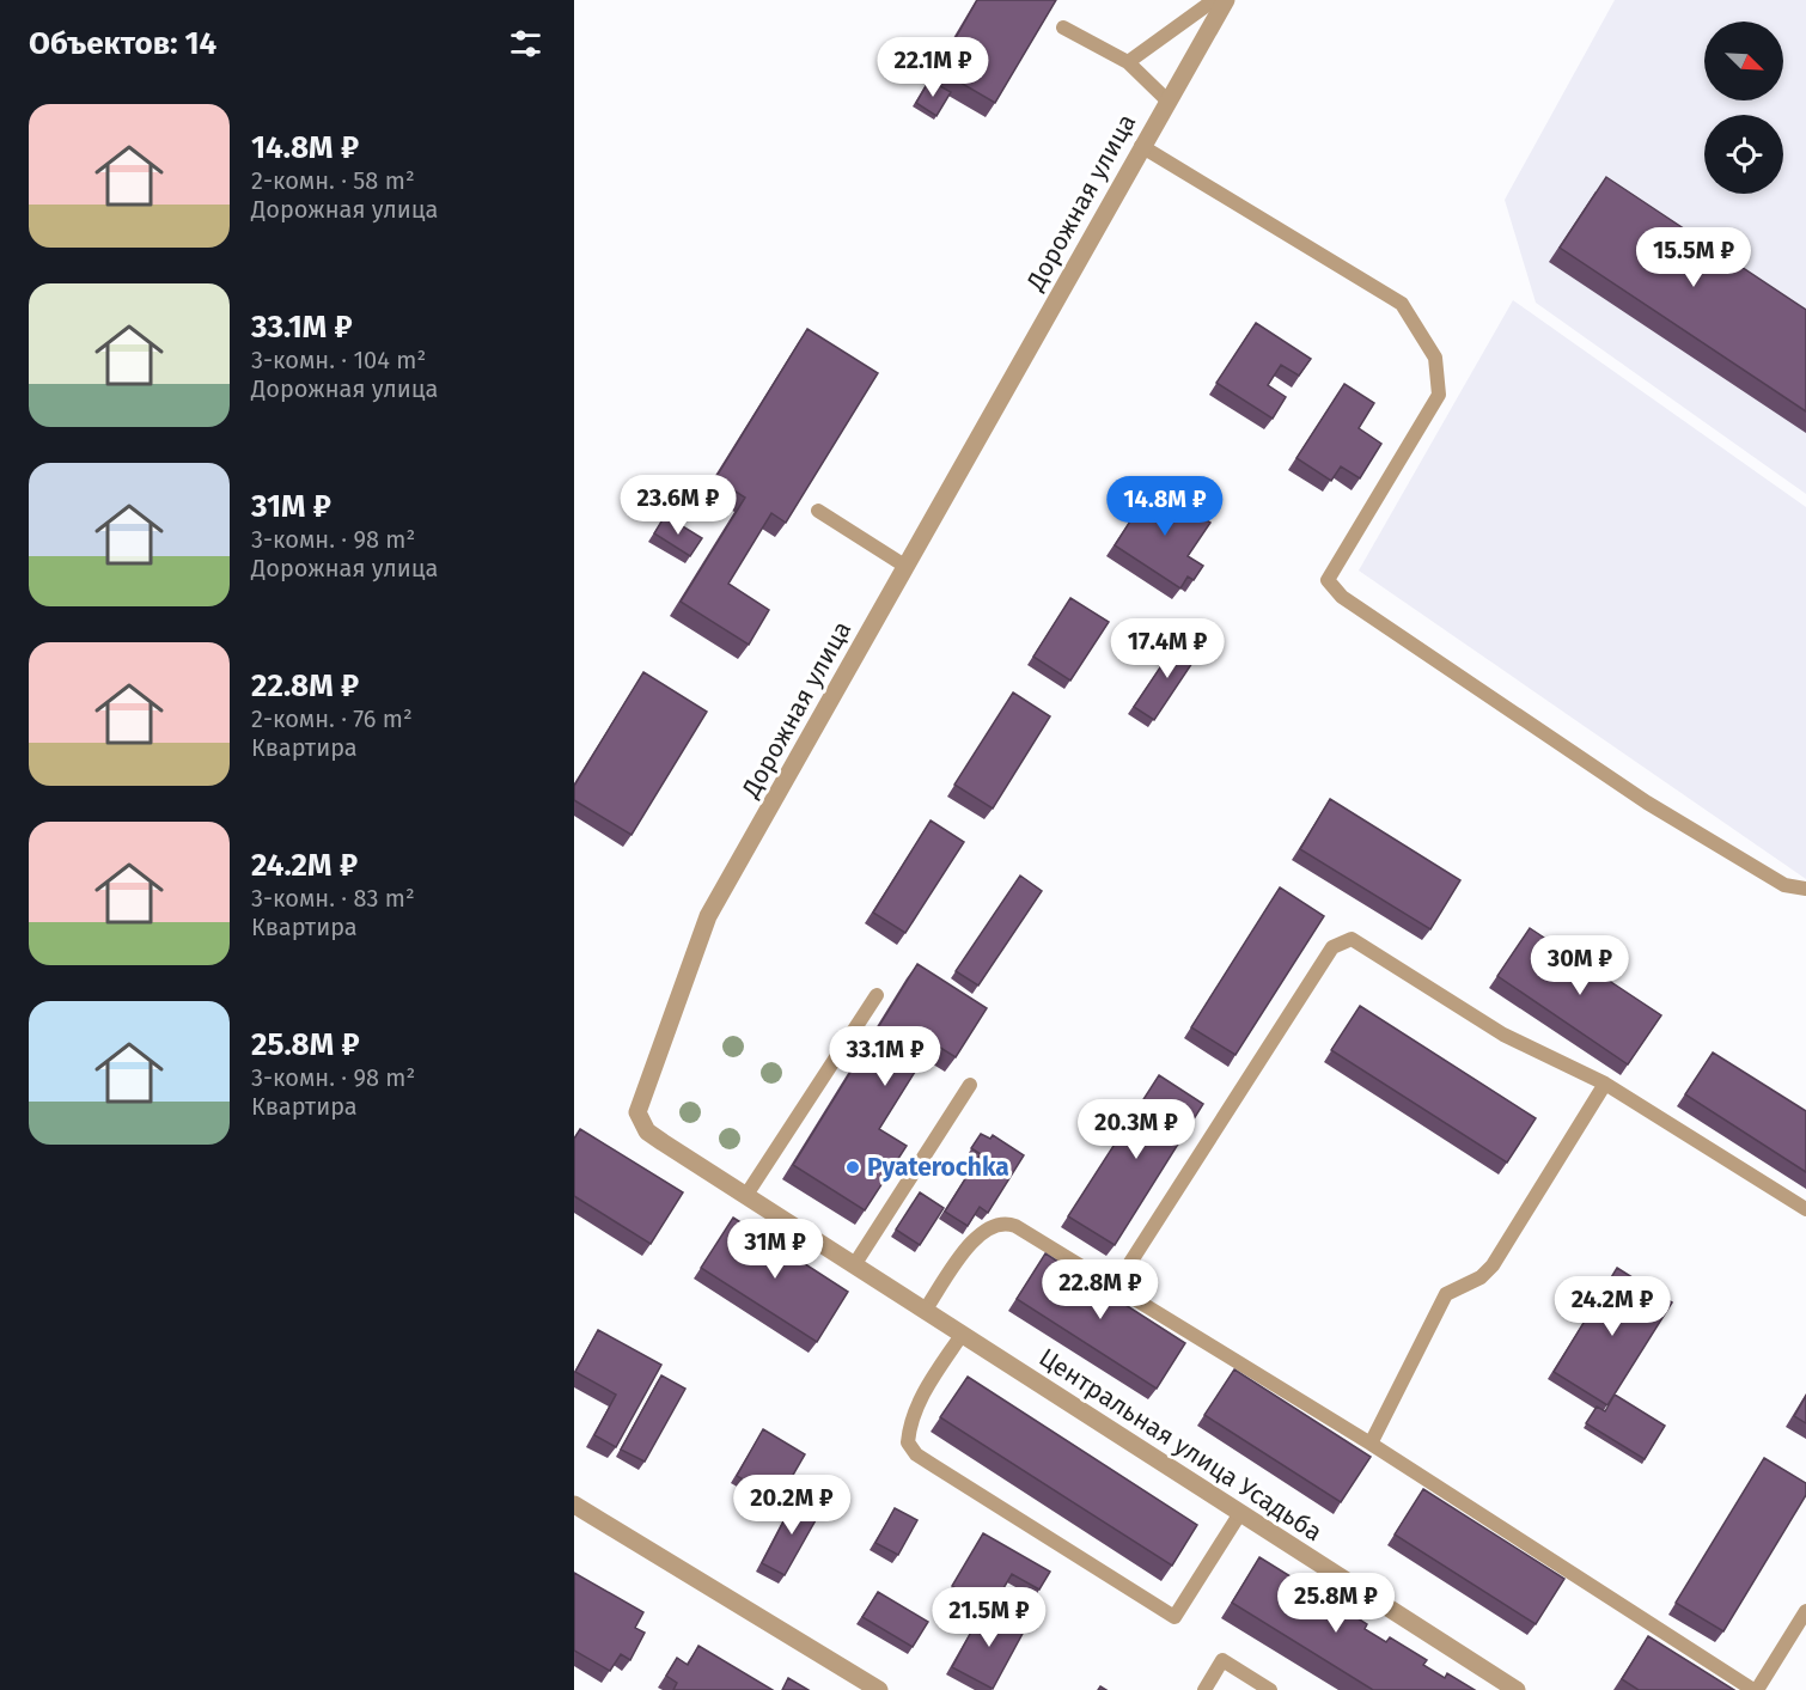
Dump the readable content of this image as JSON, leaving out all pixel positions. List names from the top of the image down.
{
  "streets": {
    "street": ["Дорожная улица", "Центральная улица Усадьба"]
  },
  "crossings": [
    ["Дорожная улица", "Центральная улица Усадьба"]
  ],
  "places": ["Pyaterochka"],
  "north": "bottom right",
  "page": {
    "heading": "Объектов: 14",
    "price": [
      "22.1M ₽",
      "15.5M ₽",
      "23.6M ₽",
      "14.8M ₽",
      "17.4M ₽",
      "30M ₽",
      "33.1M ₽",
      "20.3M ₽",
      "31M ₽",
      "22.8M ₽",
      "24.2M ₽",
      "20.2M ₽",
      "25.8M ₽",
      "21.5M ₽"
    ],
    "list": [
      {
        "name": "14.8M ₽",
        "note": "2-комн. · 58 m² · Дорожная улица"
      },
      {
        "name": "33.1M ₽",
        "note": "3-комн. · 104 m² · Дорожная улица"
      },
      {
        "name": "31M ₽",
        "note": "3-комн. · 98 m² · Дорожная улица"
      },
      {
        "name": "22.8M ₽",
        "note": "2-комн. · 76 m² · Квартира"
      },
      {
        "name": "24.2M ₽",
        "note": "3-комн. · 83 m² · Квартира"
      },
      {
        "name": "25.8M ₽",
        "note": "3-комн. · 98 m² · Квартира"
      }
    ]
  }
}
